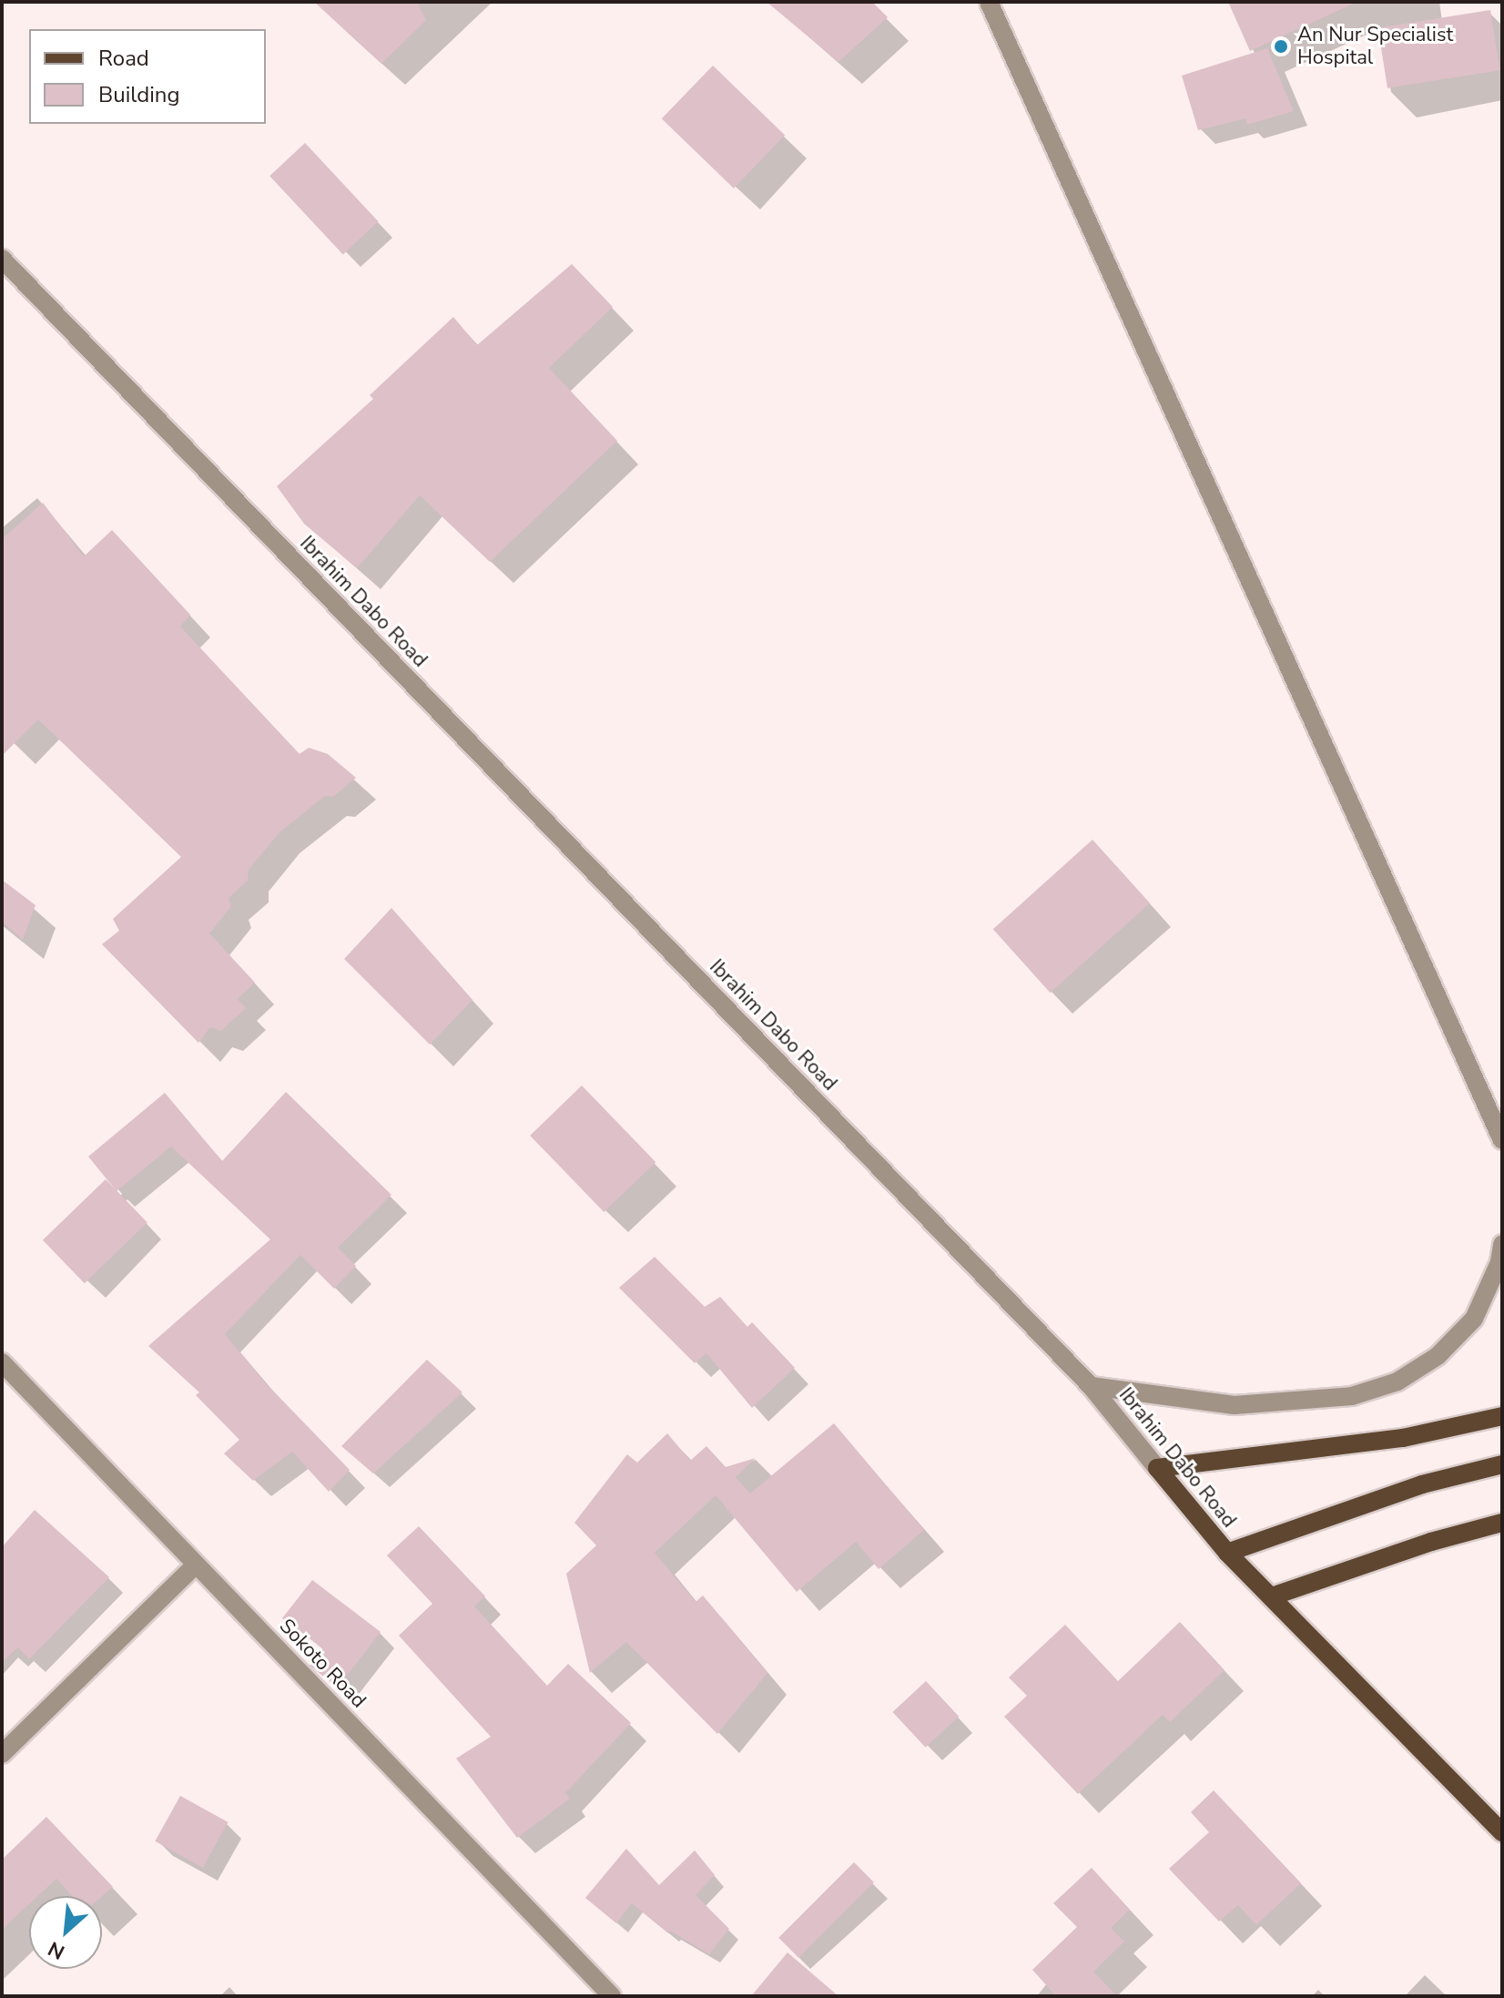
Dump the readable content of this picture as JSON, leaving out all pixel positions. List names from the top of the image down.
{
  "streets": {
    "main road": ["Ibrahim Dabo Road"],
    "street": ["Sokoto Road"]
  },
  "places": ["An Nur Specialist Hospital"],
  "legend": ["Road", "Building"],
  "north": "bottom left"
}
